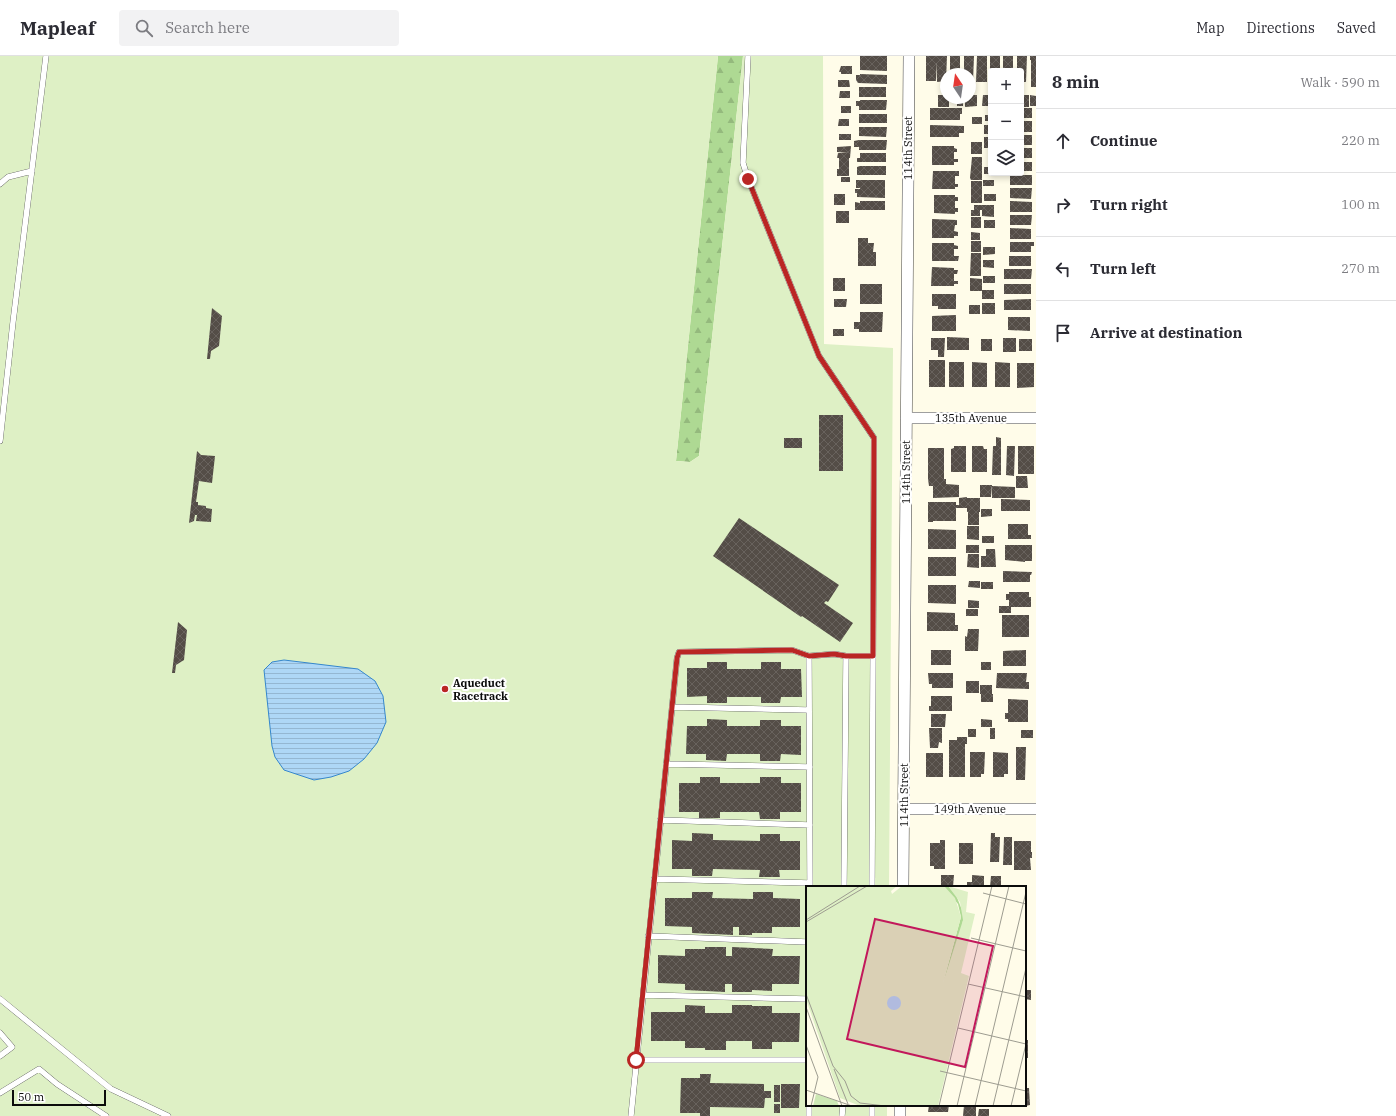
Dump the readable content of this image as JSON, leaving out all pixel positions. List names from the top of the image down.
{
  "streets": {
    "street": ["114th Street", "135th Avenue", "149th Avenue"]
  },
  "crossings": [
    ["114th Street", "135th Avenue"],
    ["114th Street", "149th Avenue"]
  ],
  "places": ["Aqueduct Racetrack"],
  "scale_bar": "50 m",
  "north": "top",
  "page": {
    "header": "Mapleaf",
    "search": "Search here",
    "nav": ["Map", "Directions", "Saved"],
    "heading": ["8 min", "Walk · 590 m"],
    "map_buttons": ["+", "−"],
    "list": [
      ["Continue", "220 m"],
      ["Turn right", "100 m"],
      ["Turn left", "270 m"],
      "Arrive at destination"
    ],
    "scale": "50 m"
  }
}
